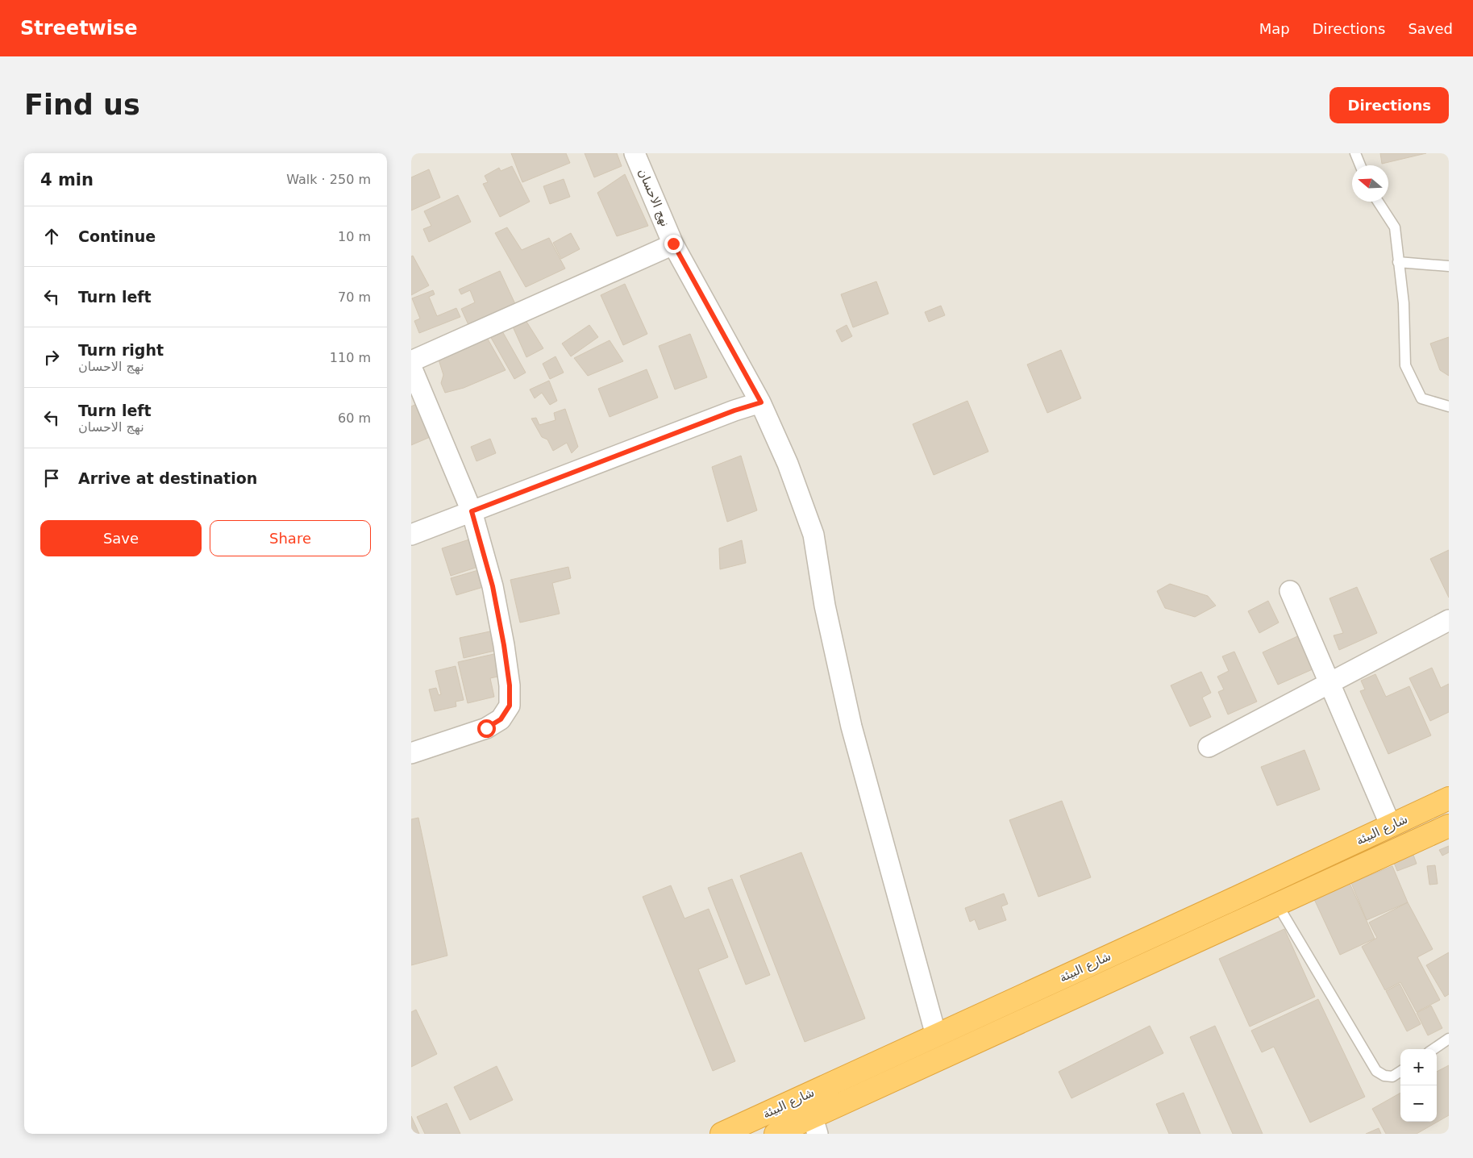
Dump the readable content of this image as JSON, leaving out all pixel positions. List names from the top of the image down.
{
  "streets": {
    "highway": ["شارع البيئة"],
    "street": ["نهج الاحسان"]
  },
  "crossings": [
    ["نهج الاحسان", "شارع البيئة"]
  ],
  "north": "left",
  "page": {
    "header": "Streetwise",
    "nav": ["Map", "Directions", "Saved"],
    "buttons": [
      "Directions",
      ["Save", "Share"]
    ],
    "title": "Find us",
    "heading": ["4 min", "Walk · 250 m"],
    "list": [
      ["Continue", "10 m"],
      ["Turn left", "70 m"],
      ["Turn right", "نهج الاحسان", "110 m"],
      ["Turn left", "نهج الاحسان", "60 m"],
      "Arrive at destination"
    ],
    "map_buttons": ["+", "−"]
  }
}
